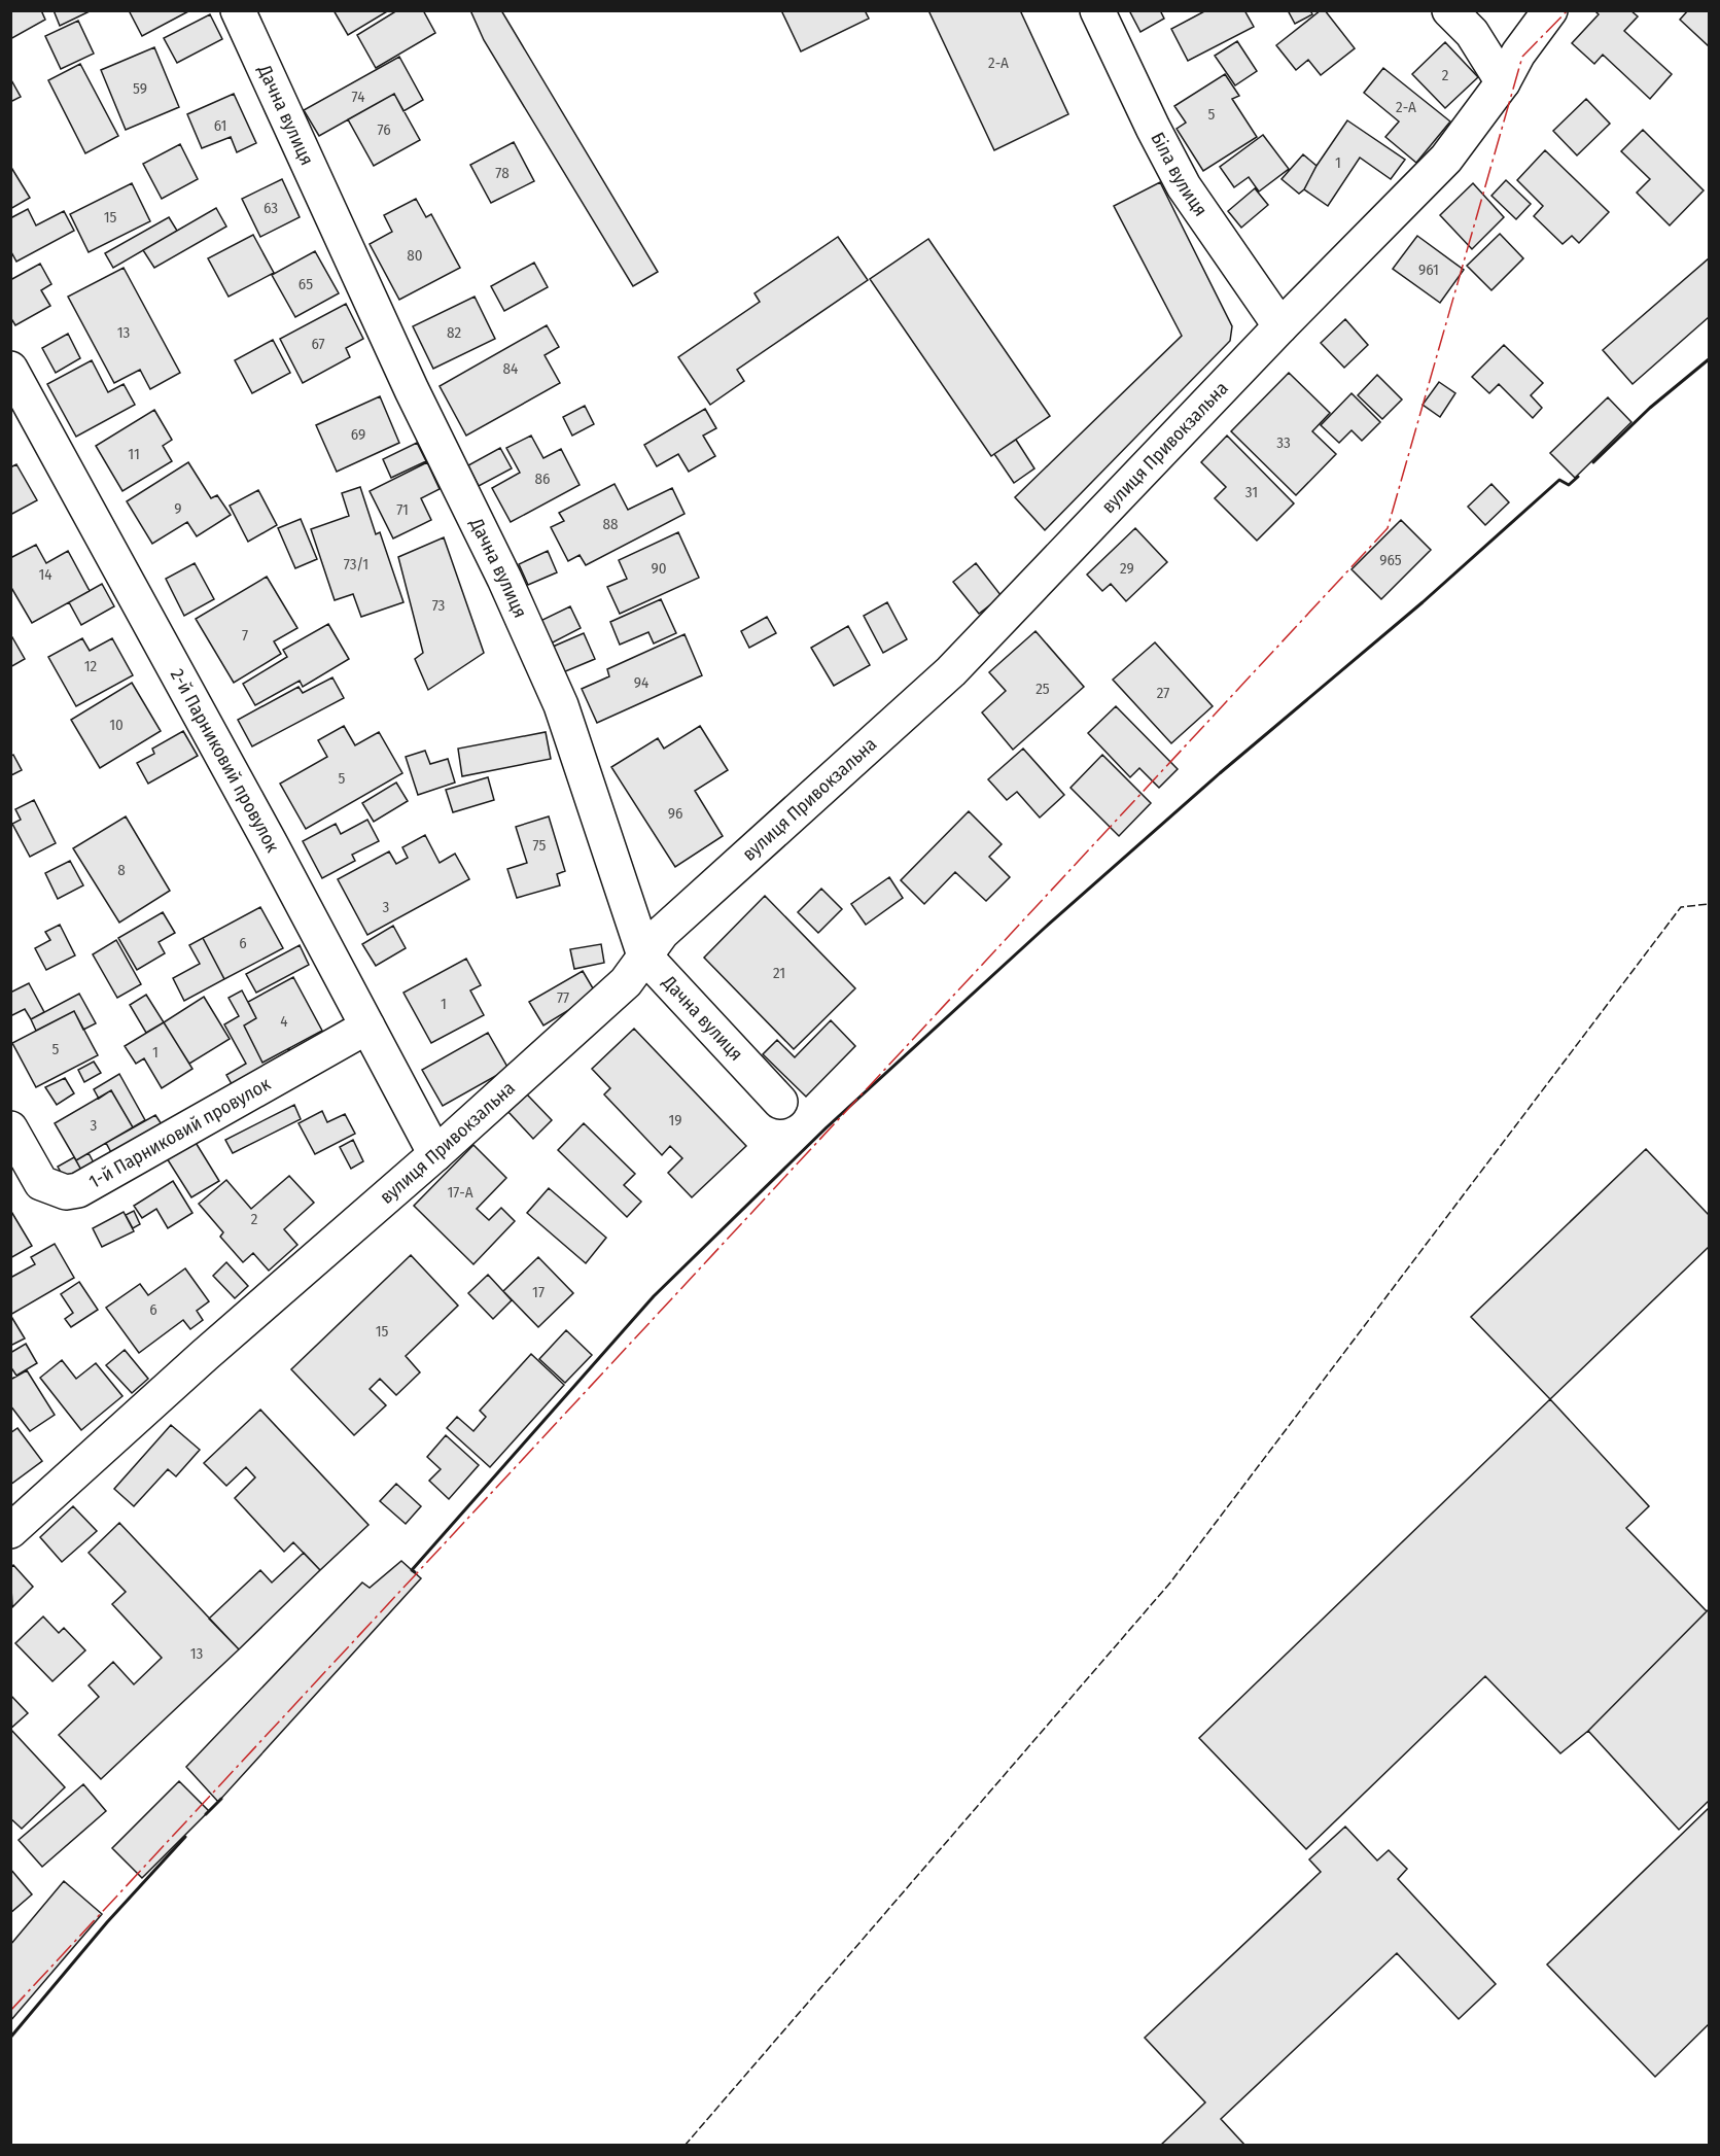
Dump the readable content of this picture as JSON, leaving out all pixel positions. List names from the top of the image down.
{
  "streets": {
    "street": [
      "Дачна вулиця",
      "Біла вулиця",
      "вулиця Привокзальна",
      "2-й Парниковий провулок",
      "1-й Парниковий провулок"
    ]
  },
  "crossings": [
    ["Дачна вулиця", "вулиця Привокзальна"],
    ["Біла вулиця", "вулиця Привокзальна"],
    ["вулиця Привокзальна", "2-й Парниковий провулок"],
    ["2-й Парниковий провулок", "1-й Парниковий провулок"]
  ],
  "house_numbers": [
    "2-А",
    "2",
    "59",
    "74",
    "2-А",
    "5",
    "61",
    "76",
    "1",
    "78",
    "63",
    "15",
    "80",
    "961",
    "65",
    "13",
    "82",
    "67",
    "84",
    "69",
    "33",
    "11",
    "86",
    "31",
    "9",
    "71",
    "88",
    "965",
    "73/1",
    "90",
    "29",
    "14",
    "73",
    "7",
    "12",
    "94",
    "25",
    "27",
    "10",
    "5",
    "96",
    "75",
    "8",
    "3",
    "6",
    "21",
    "77",
    "1",
    "4",
    "5",
    "1",
    "19",
    "3",
    "17-А",
    "2",
    "17",
    "6",
    "15",
    "13"
  ]
}
